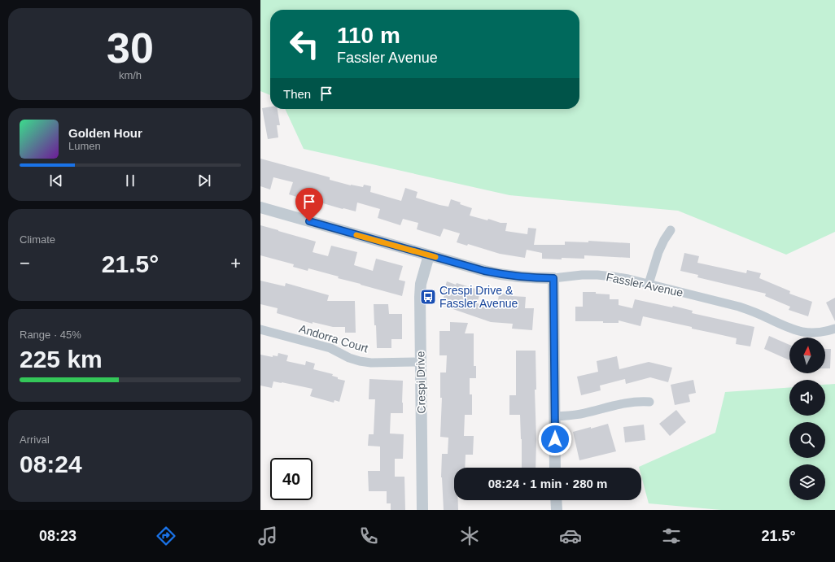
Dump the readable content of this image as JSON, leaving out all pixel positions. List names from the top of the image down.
{
  "streets": {
    "street": ["Fassler Avenue", "Andorra Court", "Crespi Drive"]
  },
  "crossings": [
    ["Fassler Avenue", "Crespi Drive"],
    ["Andorra Court", "Crespi Drive"]
  ],
  "places": {
    "bus stop": ["Crespi Drive & Fassler Avenue"]
  },
  "north": "top",
  "page": {
    "tile": [
      ["30", "km/h"],
      "Climate",
      ["Range · 45%", "225 km"],
      ["Arrival", "08:24"]
    ],
    "turn": ["110 m", "Fassler Avenue"],
    "then": "Then",
    "song": ["Golden Hour", "Lumen"],
    "heat": ["−", "21.5°", "+"],
    "limit": "40",
    "trip": "08:24 · 1 min · 280 m",
    "tabs": ["08:23", "21.5°"]
  }
}
